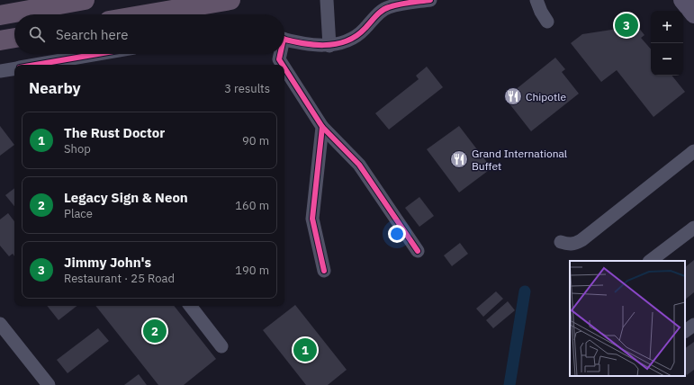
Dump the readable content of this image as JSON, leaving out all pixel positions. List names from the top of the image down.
{
  "places": {
    "restaurant": ["Chipotle", "Grand International Buffet"]
  },
  "page": {
    "map_buttons": ["+", "−"],
    "pins": ["3", "2", "1"],
    "search": "Search here",
    "heading": ["Nearby", "3 results"],
    "list": [
      {
        "mark": "1",
        "name": "The Rust Doctor",
        "note": "Shop",
        "value": "90 m"
      },
      {
        "mark": "2",
        "name": "Legacy Sign & Neon",
        "note": "Place",
        "value": "160 m"
      },
      {
        "mark": "3",
        "name": "Jimmy John's",
        "note": "Restaurant · 25 Road",
        "value": "190 m"
      }
    ]
  }
}
